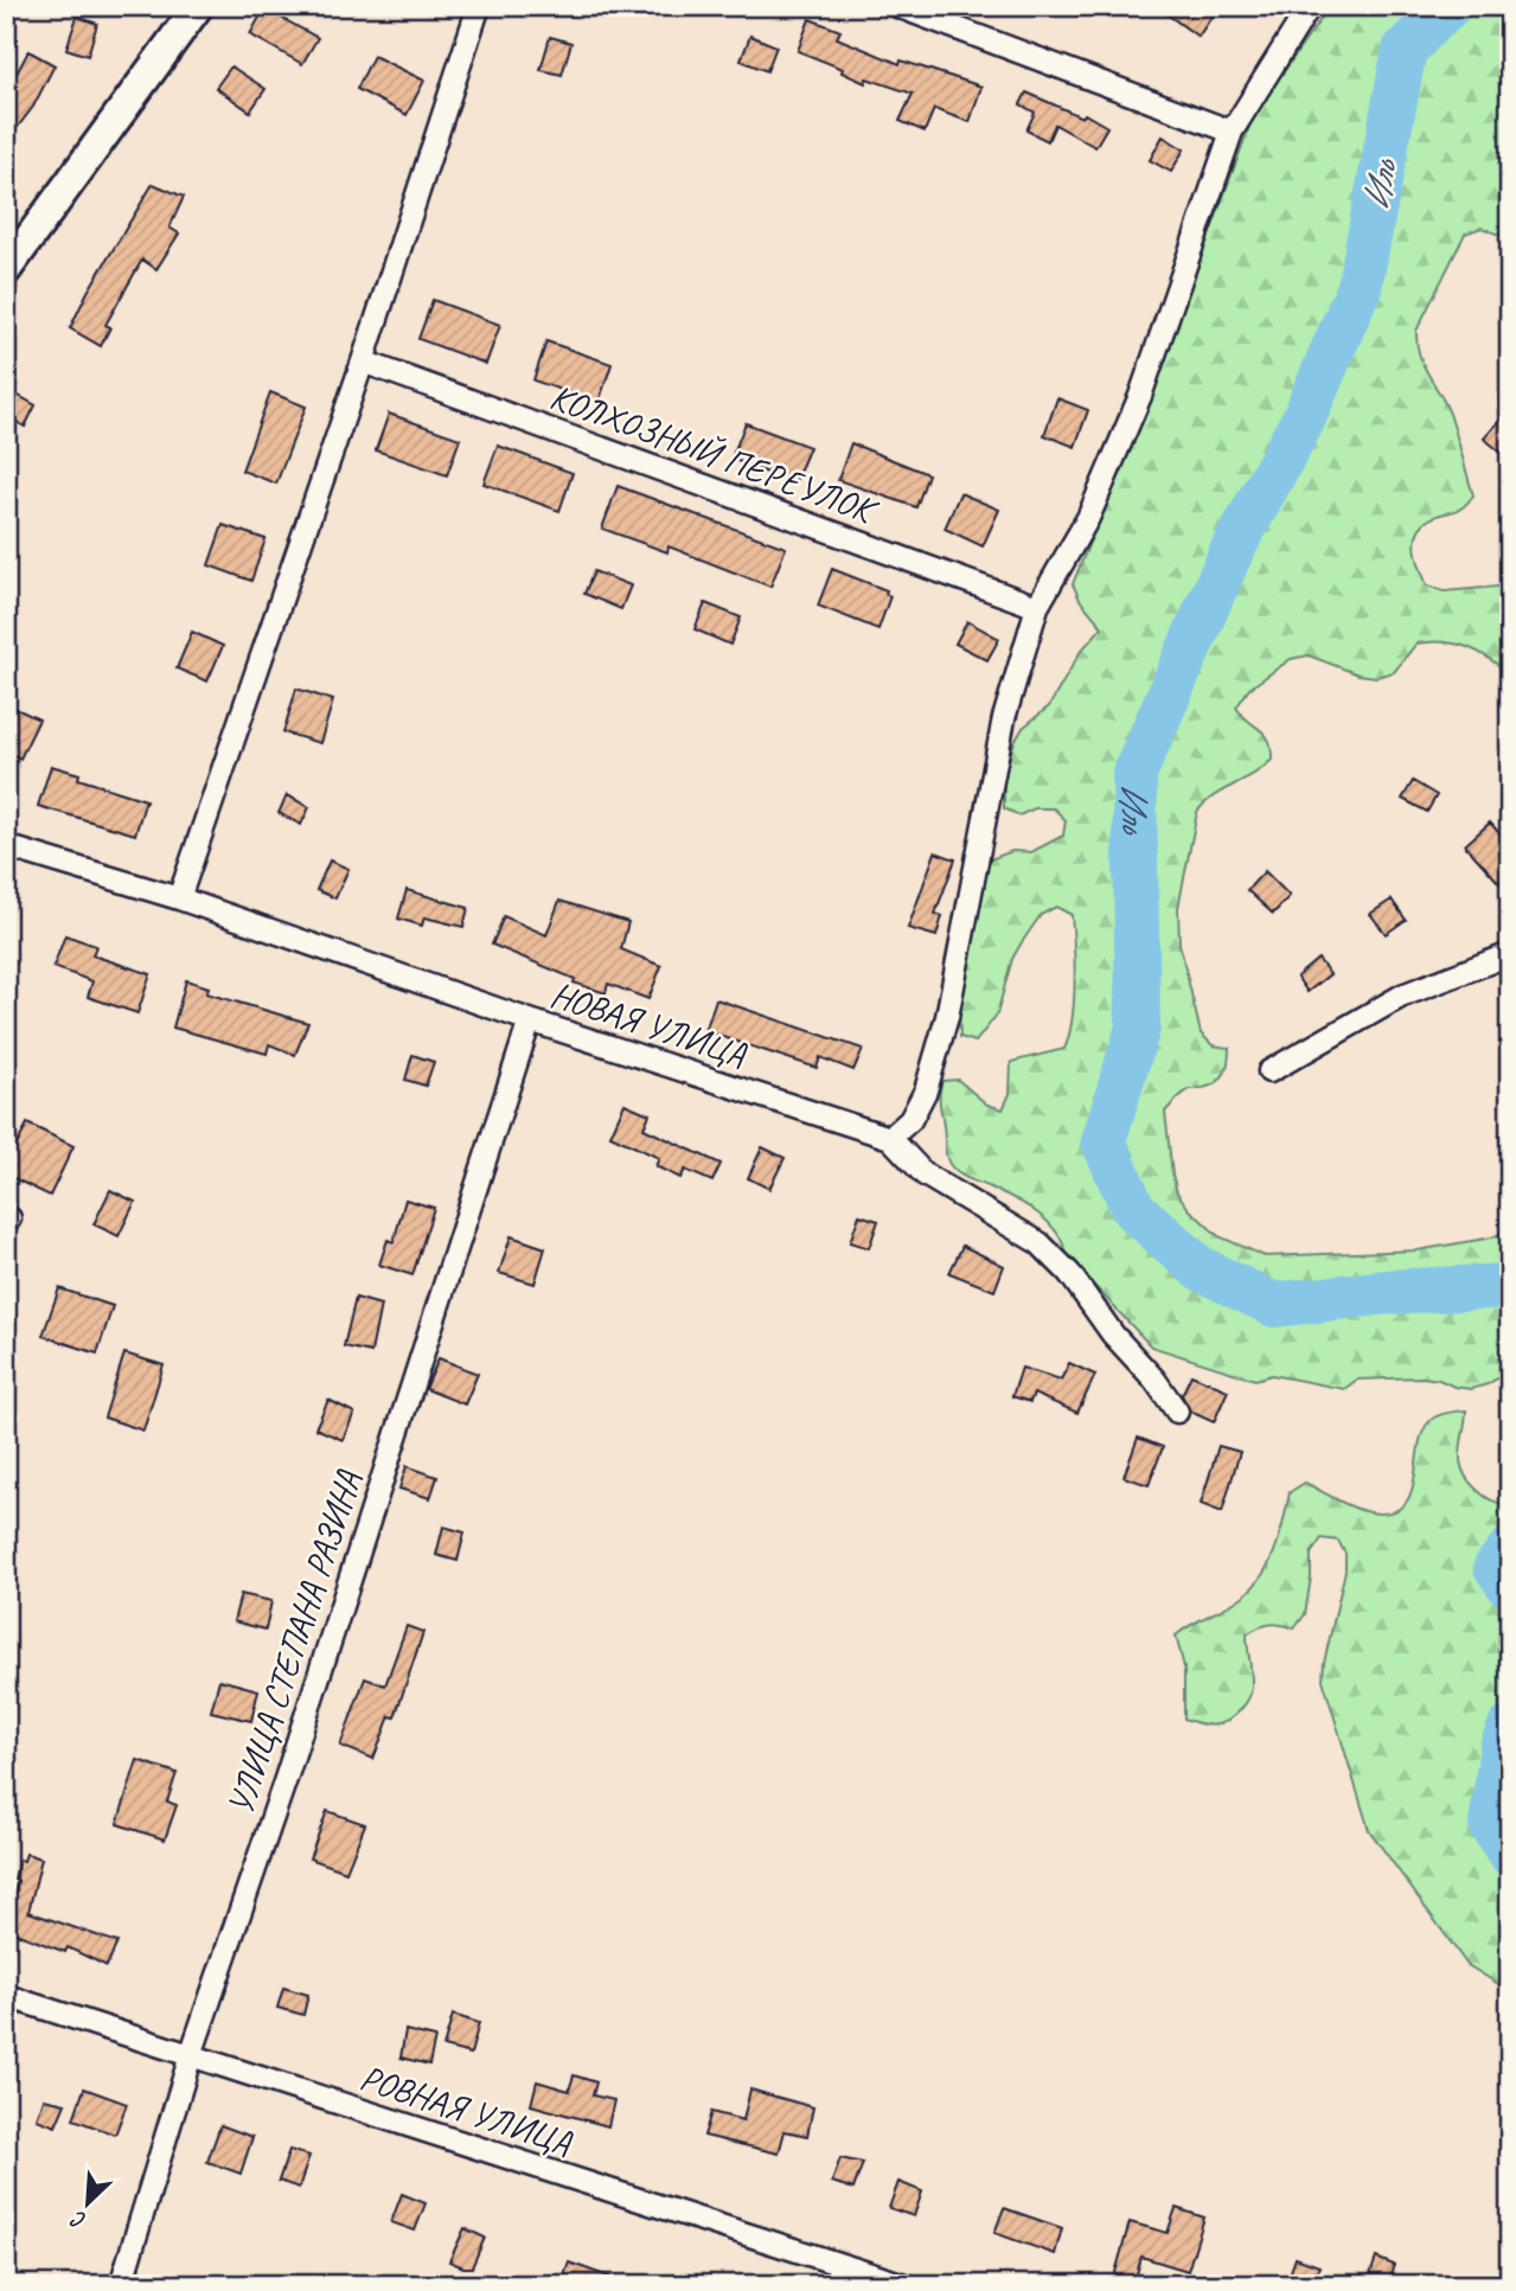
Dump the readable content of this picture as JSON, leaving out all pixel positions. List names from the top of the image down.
{
  "streets": {
    "street": [
      "КОЛХОЗНЫЙ ПЕРЕУЛОК",
      "НОВАЯ УЛИЦА",
      "УЛИЦА СТЕПАНА РАЗИНА",
      "РОВНАЯ УЛИЦА"
    ]
  },
  "crossings": [
    ["НОВАЯ УЛИЦА", "УЛИЦА СТЕПАНА РАЗИНА"],
    ["УЛИЦА СТЕПАНА РАЗИНА", "РОВНАЯ УЛИЦА"]
  ],
  "water": ["Иль"],
  "north": "bottom left"
}
